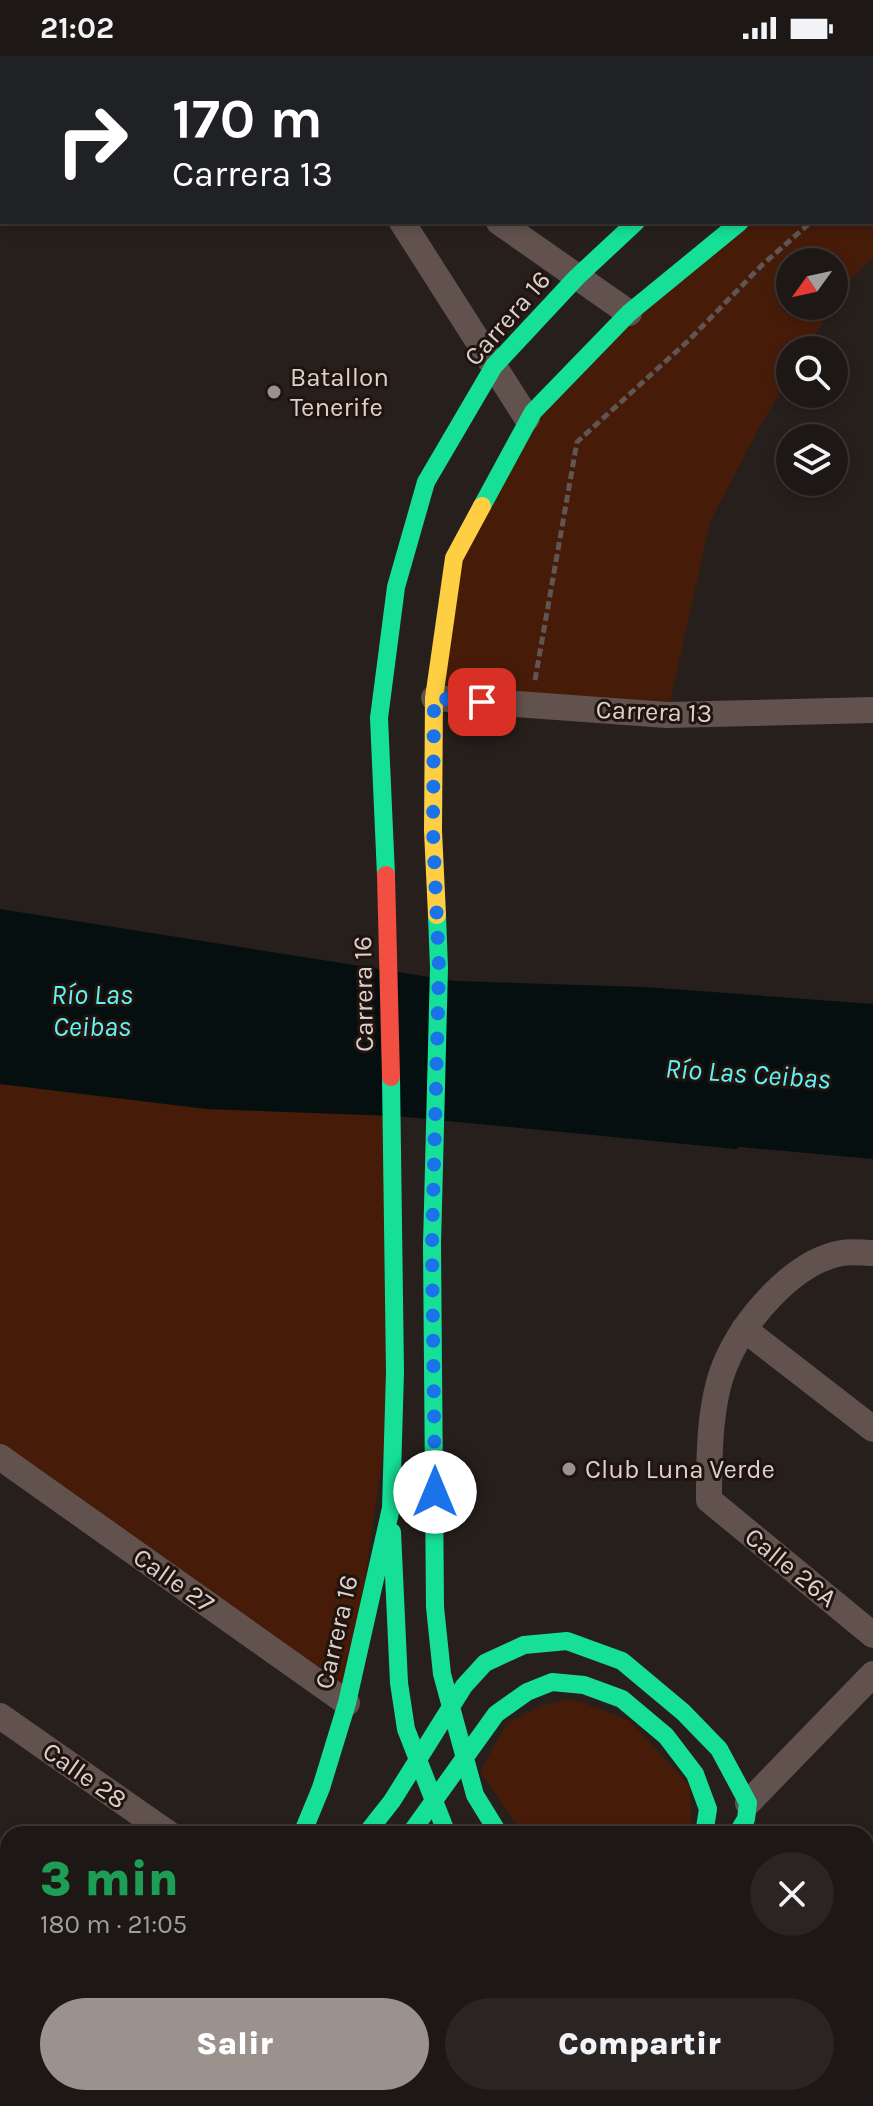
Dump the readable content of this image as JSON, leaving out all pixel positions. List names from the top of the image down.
{
  "streets": {
    "main road": ["Carrera 16"],
    "street": [
      "Carrera 13",
      "Calle 26A",
      "Calle 27",
      "Calle 28"
    ]
  },
  "crossings": [
    ["Carrera 16", "Calle 27"]
  ],
  "water": ["Río Las Ceibas"],
  "places": ["Batallon Tenerife", "Club Luna Verde"],
  "north": "bottom left",
  "page": {
    "status": "21:02",
    "turn": ["170 m", "Carrera 13"],
    "heading": ["3 min", "180 m · 21:05"],
    "buttons": ["Salir", "Compartir"]
  }
}
